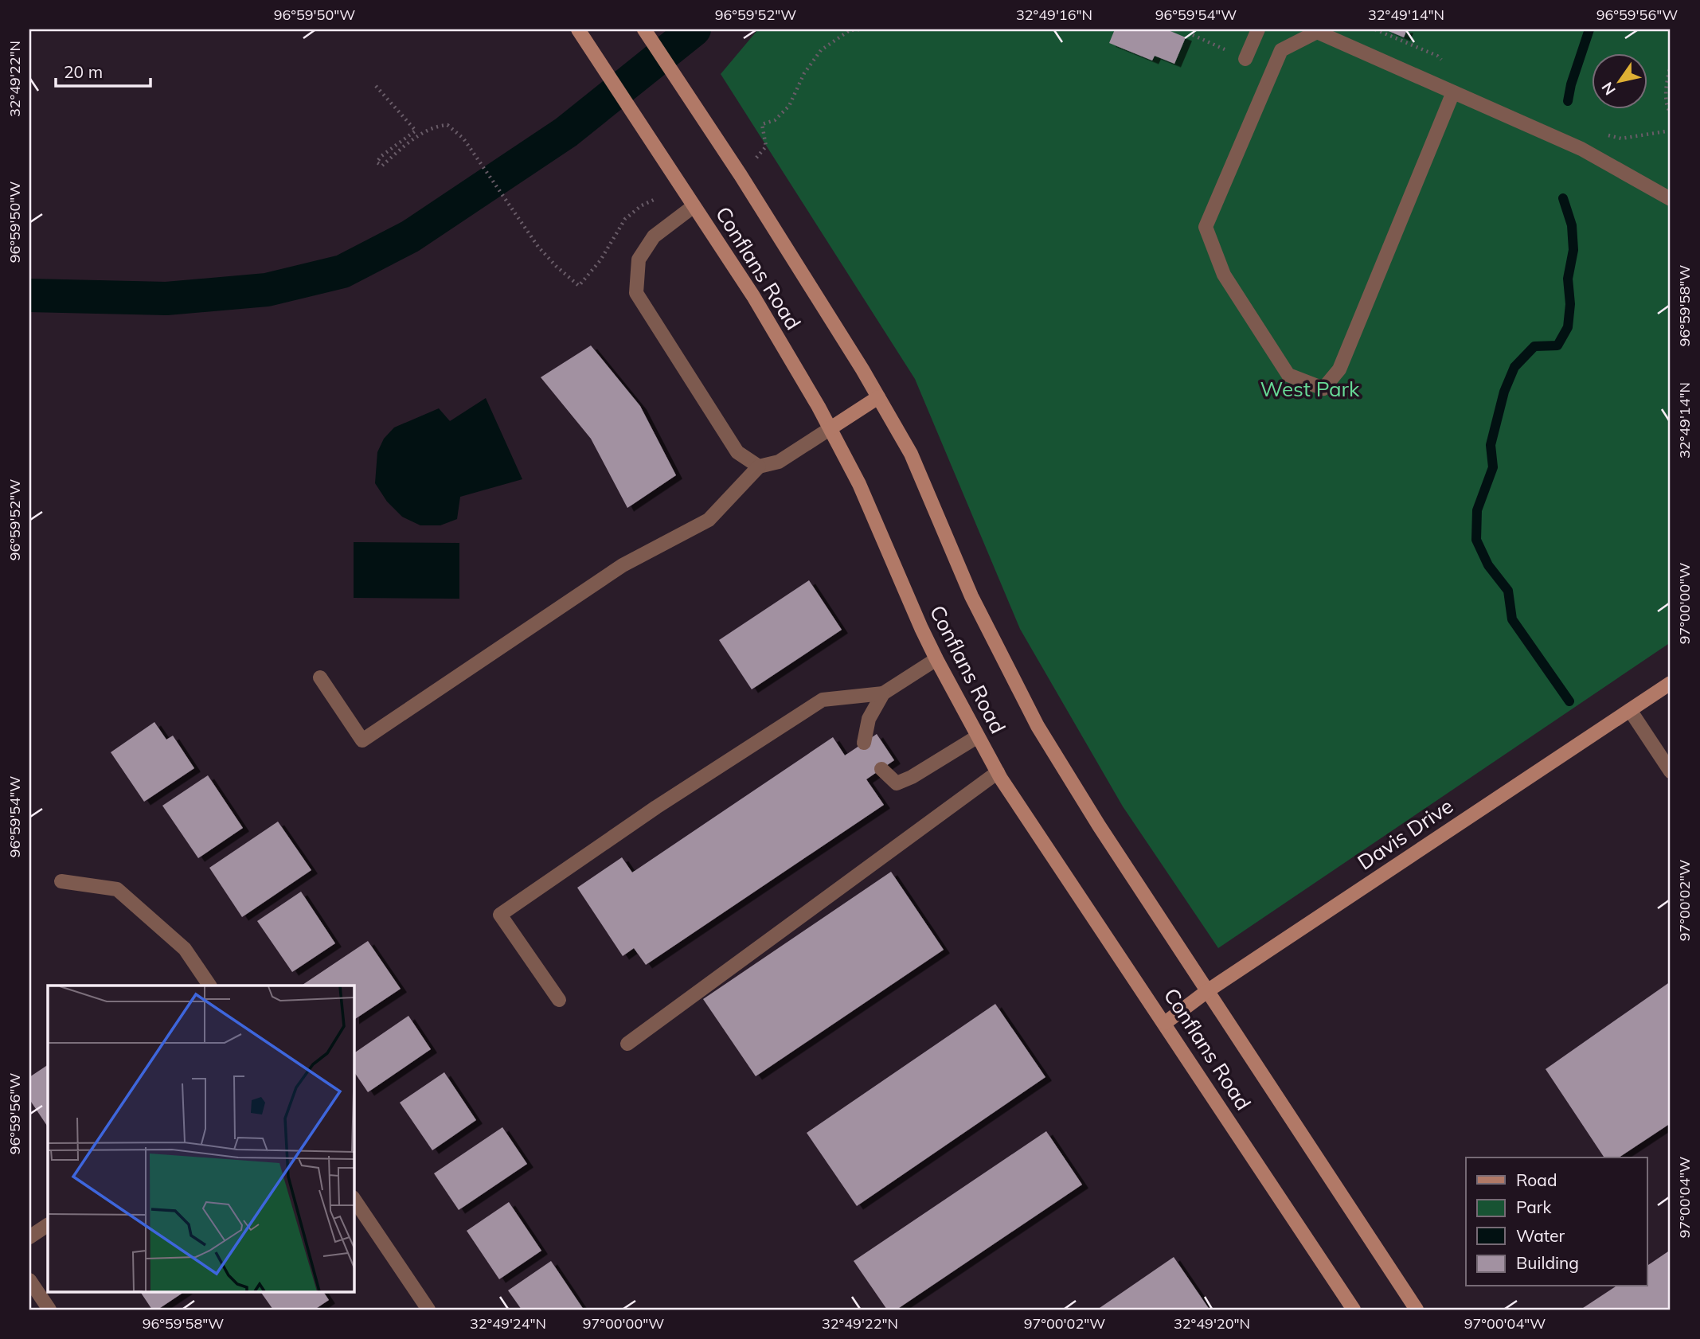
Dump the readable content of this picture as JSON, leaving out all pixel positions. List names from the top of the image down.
{
  "streets": {
    "main road": ["Conflans Road", "Davis Drive"]
  },
  "crossings": [
    ["Conflans Road", "Davis Drive"]
  ],
  "parks": ["West Park"],
  "legend": [
    "Road",
    "Park",
    "Water",
    "Building"
  ],
  "scale_bar": "20 m",
  "north": "bottom left",
  "coordinates": [
    "96°59'50\"W",
    "96°59'52\"W",
    "32°49'16\"N",
    "96°59'54\"W",
    "32°49'14\"N",
    "96°59'56\"W",
    "32°49'22\"N",
    "96°59'58\"W",
    "97°00'00\"W",
    "97°00'02\"W",
    "97°00'04\"W",
    "32°49'24\"N",
    "32°49'20\"N"
  ]
}
